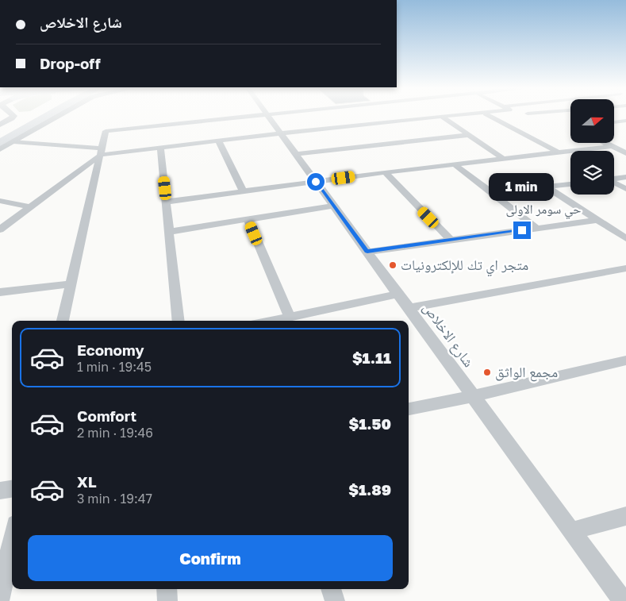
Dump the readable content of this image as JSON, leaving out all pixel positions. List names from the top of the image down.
{
  "streets": {
    "street": ["شارع الاخلاص"]
  },
  "districts": ["حي سومر الاولى"],
  "places": ["متجر اي تك للإلكترونيات", "مجمع الواثق"],
  "north": "right",
  "page": {
    "banner": ["شارع الاخلاص", "Drop-off"],
    "bubble": "1 min",
    "list": [
      {
        "name": "Economy",
        "note": "1 min · 19:45",
        "value": "$1.11"
      },
      {
        "name": "Comfort",
        "note": "2 min · 19:46",
        "value": "$1.50"
      },
      {
        "name": "XL",
        "note": "3 min · 19:47",
        "value": "$1.89"
      }
    ],
    "buttons": "Confirm"
  }
}
